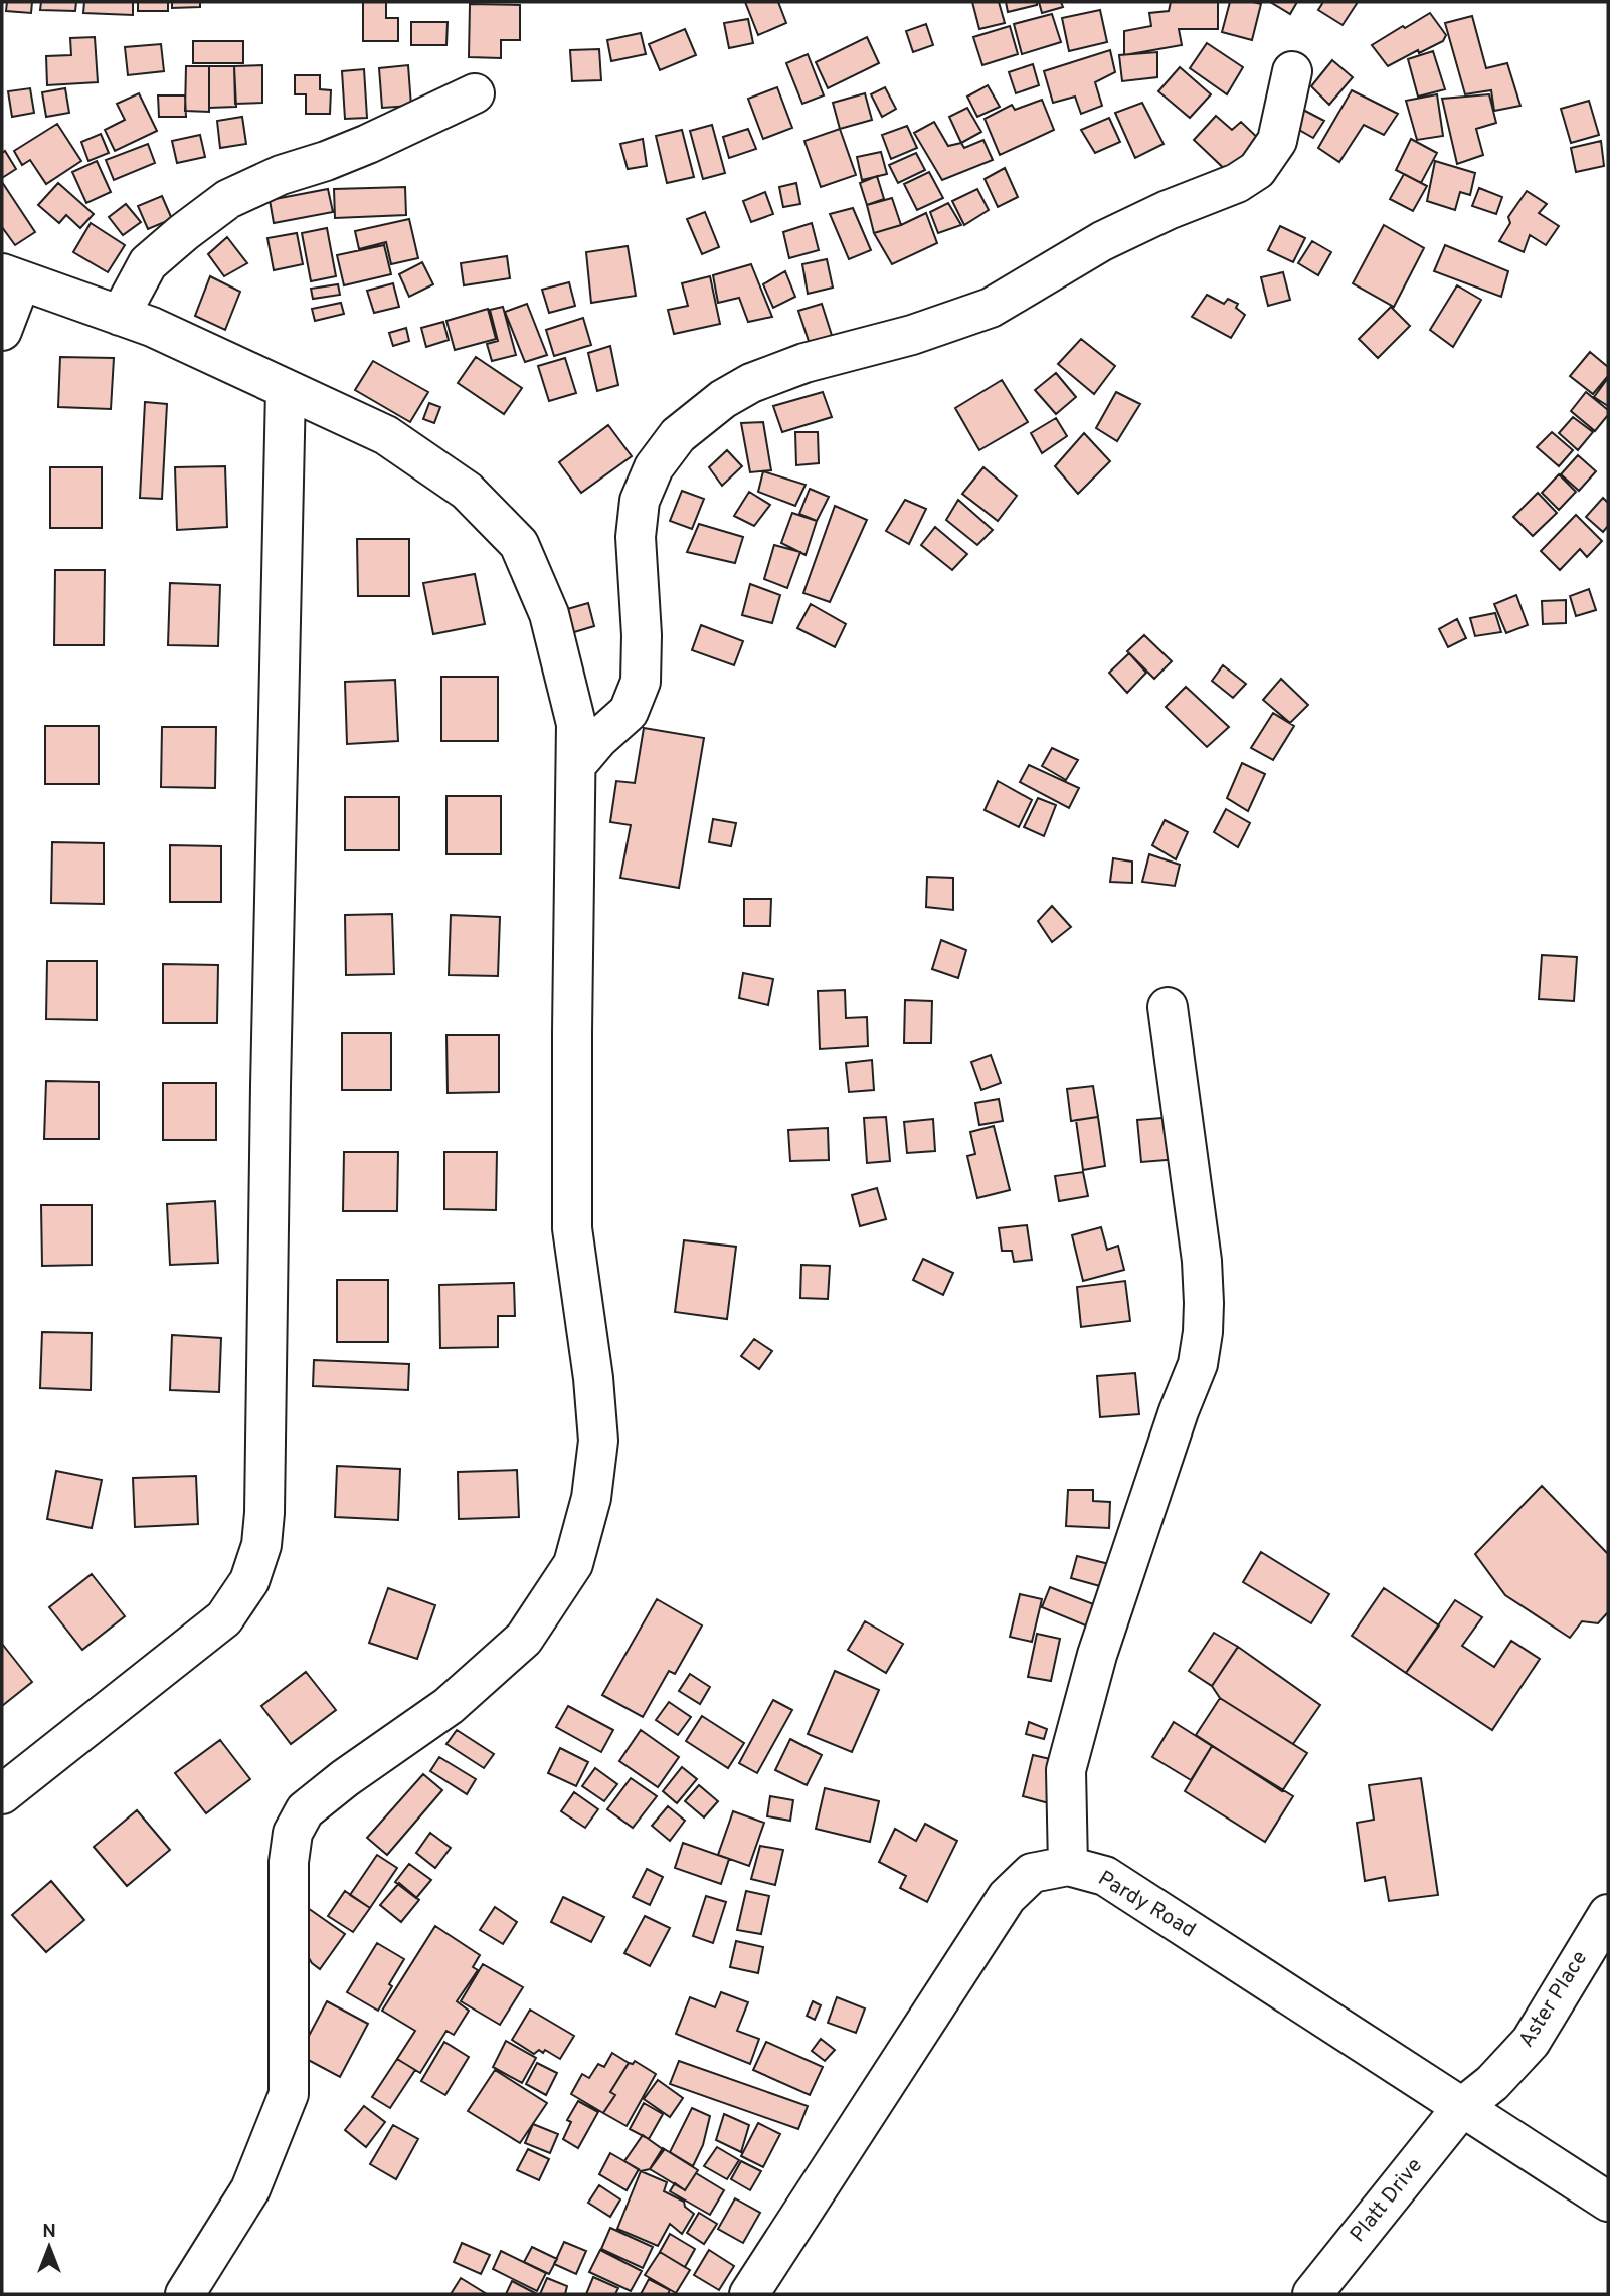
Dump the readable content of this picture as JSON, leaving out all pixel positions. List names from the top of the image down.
{
  "streets": {
    "street": ["Pardy Road", "Aster Place", "Platt Drive"]
  },
  "crossings": [
    ["Pardy Road", "Aster Place"],
    ["Pardy Road", "Platt Drive"],
    ["Aster Place", "Platt Drive"]
  ],
  "north": "top"
}
